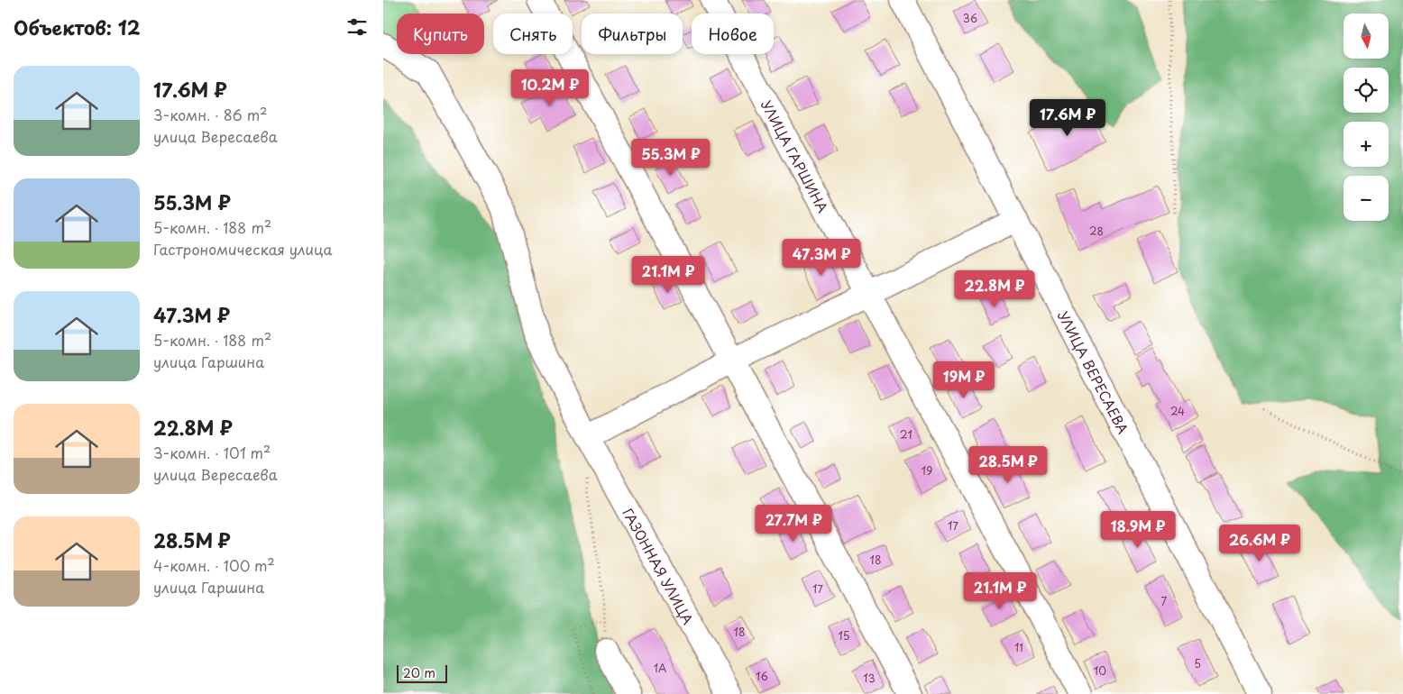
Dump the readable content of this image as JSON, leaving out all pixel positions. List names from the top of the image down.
{
  "streets": {
    "street": ["УЛИЦА ГАРШИНА", "УЛИЦА ВЕРЕСАЕВА", "ГАЗОННАЯ УЛИЦА"]
  },
  "house_numbers": [
    "36",
    "28",
    "24",
    "21",
    "19",
    "17",
    "18",
    "17",
    "7",
    "18",
    "15",
    "11",
    "5",
    "1А",
    "10",
    "16",
    "13"
  ],
  "scale_bar": "20 m",
  "north": "bottom",
  "page": {
    "heading": "Объектов: 12",
    "map_buttons": ["+", "−"],
    "chip": [
      "Купить",
      "Снять",
      "Фильтры",
      "Новое"
    ],
    "list": [
      {
        "name": "17.6M ₽",
        "note": "3-комн. · 86 m² · улица Вересаева"
      },
      {
        "name": "55.3M ₽",
        "note": "5-комн. · 188 m² · Гастрономическая улица"
      },
      {
        "name": "47.3M ₽",
        "note": "5-комн. · 188 m² · улица Гаршина"
      },
      {
        "name": "22.8M ₽",
        "note": "3-комн. · 101 m² · улица Вересаева"
      },
      {
        "name": "28.5M ₽",
        "note": "4-комн. · 100 m² · улица Гаршина"
      }
    ],
    "price": [
      "10.2M ₽",
      "17.6M ₽",
      "55.3M ₽",
      "47.3M ₽",
      "21.1M ₽",
      "22.8M ₽",
      "19M ₽",
      "28.5M ₽",
      "27.7M ₽",
      "18.9M ₽",
      "26.6M ₽",
      "21.1M ₽"
    ],
    "scale": "20 m"
  }
}
